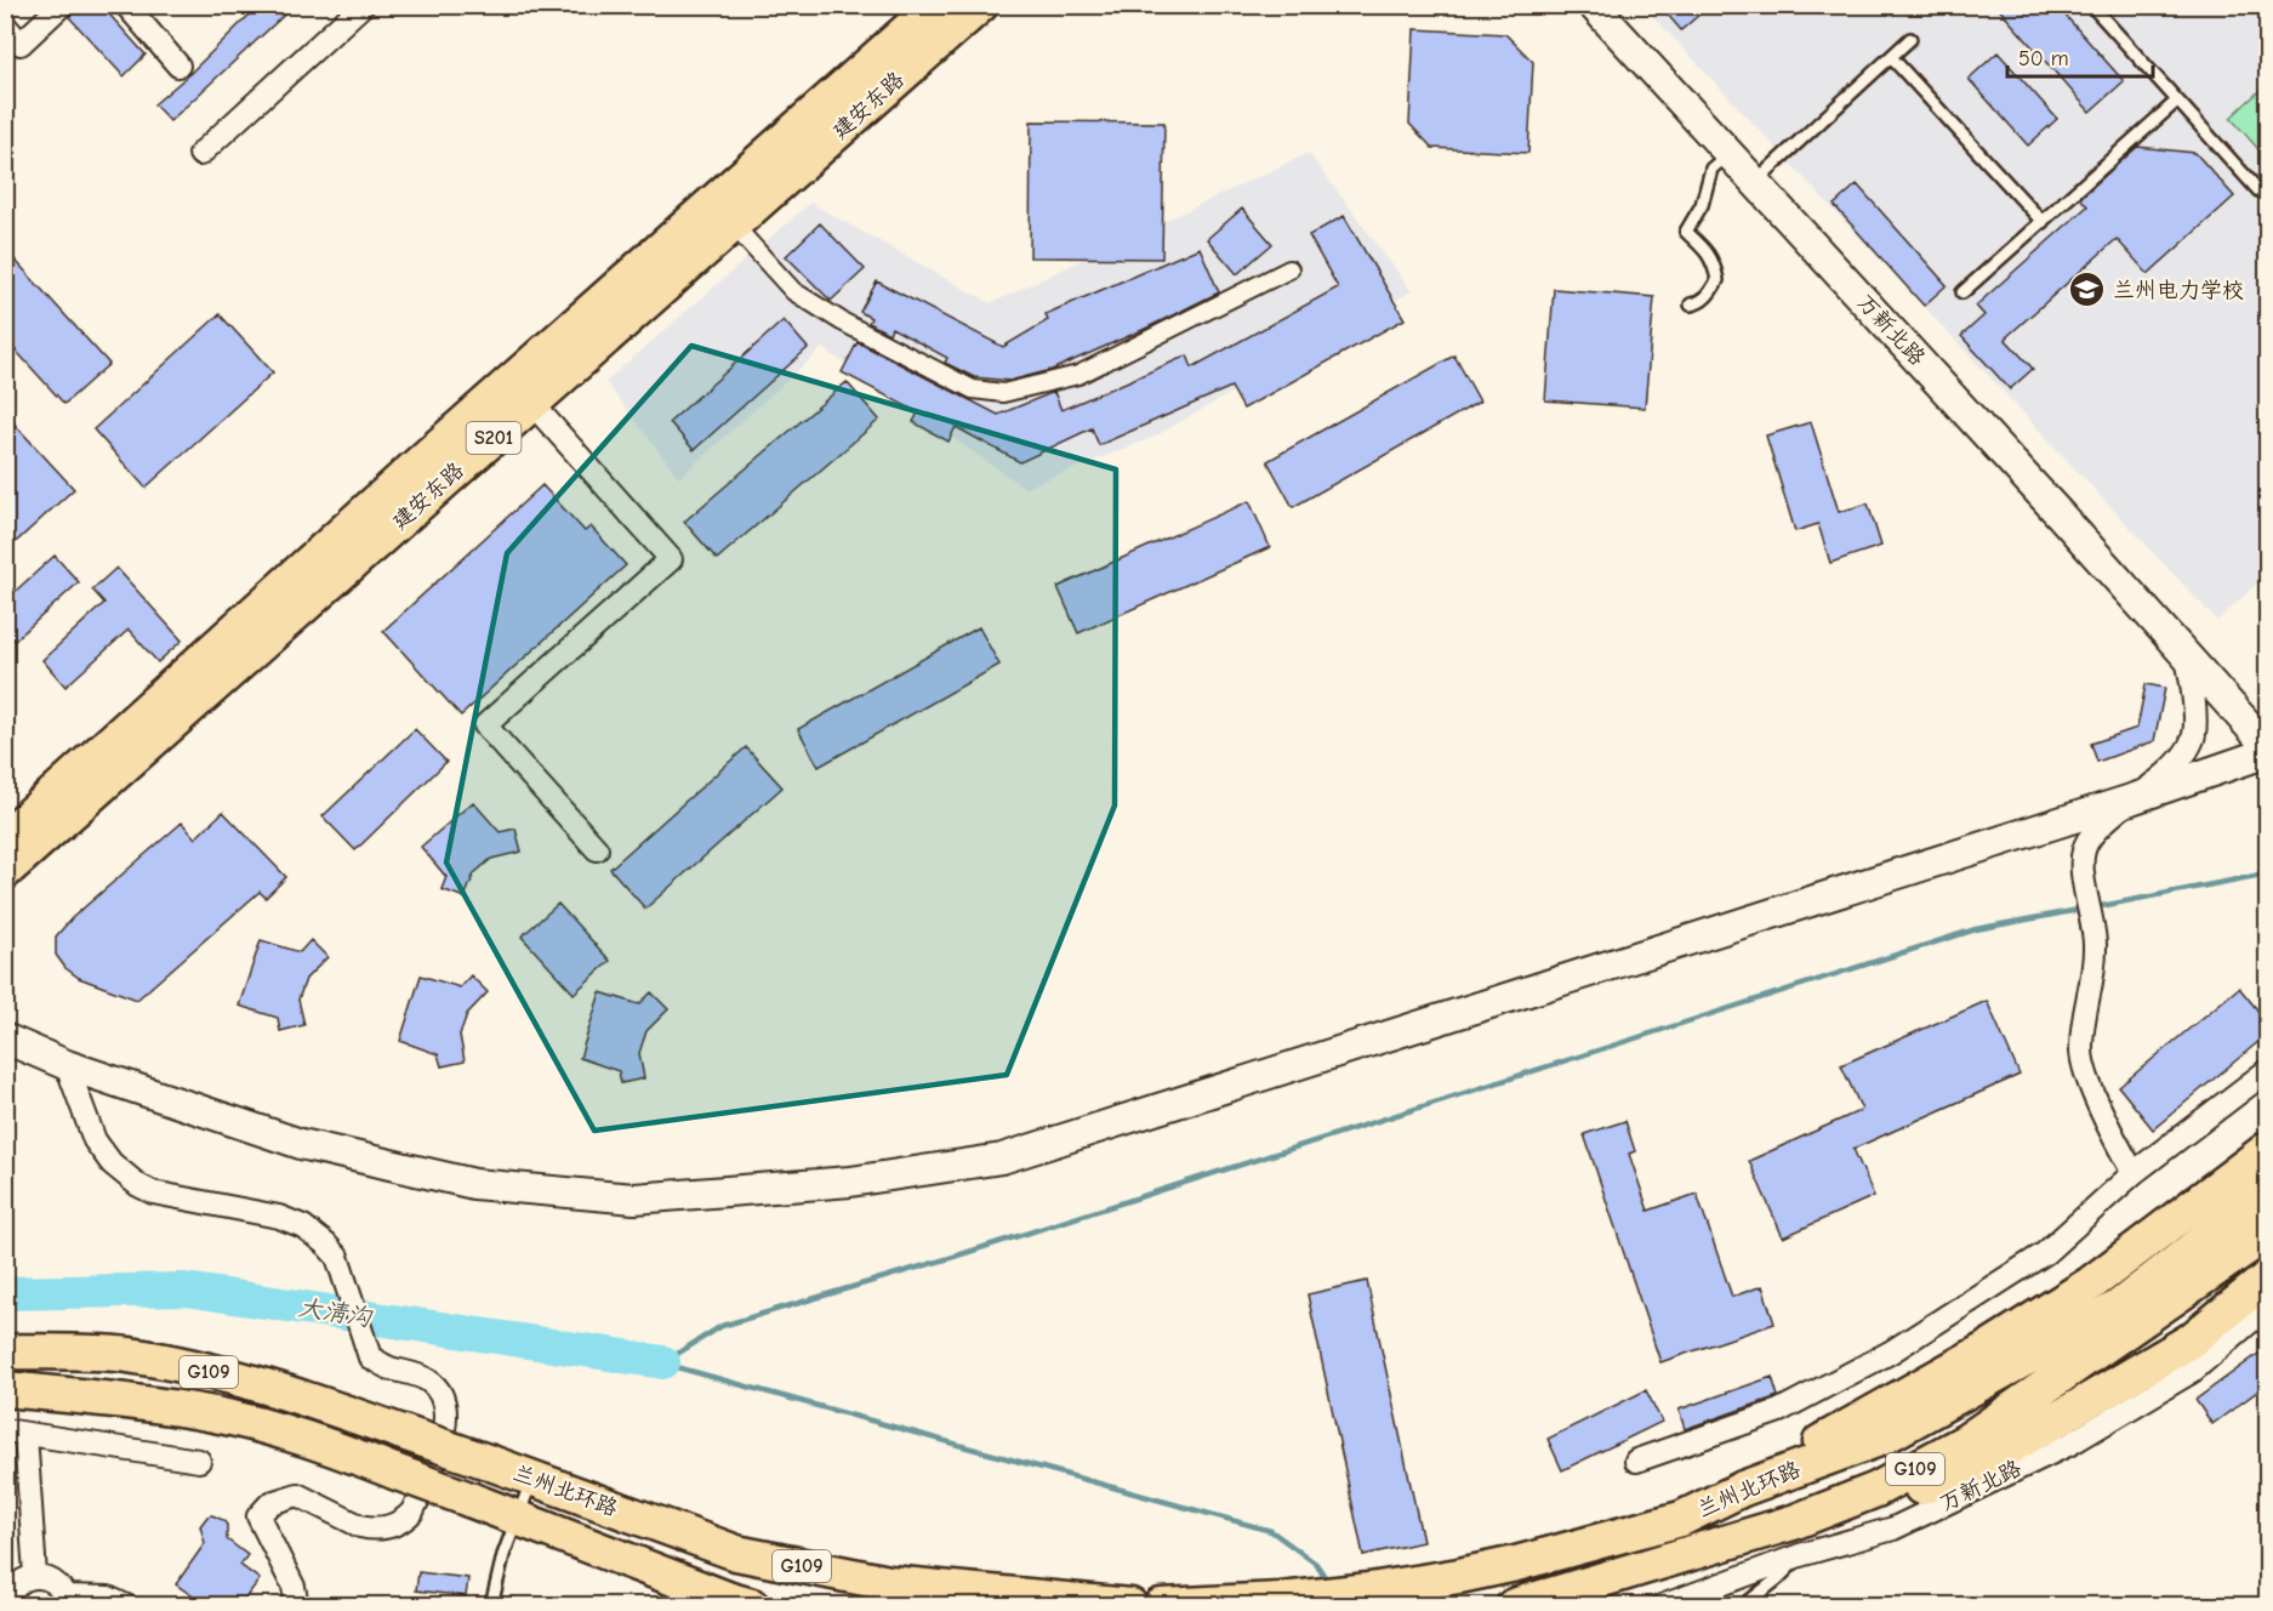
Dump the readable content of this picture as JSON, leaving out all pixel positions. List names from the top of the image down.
{
  "streets": {
    "highway": ["G109", "兰州北环路"],
    "main road": ["建安东路", "万新北路", "S201"]
  },
  "crossings": [
    ["万新北路", "兰州北环路"]
  ],
  "water": ["大清沟"],
  "places": {
    "school or university": ["兰州电力学校"]
  },
  "scale_bar": "50 m"
}
